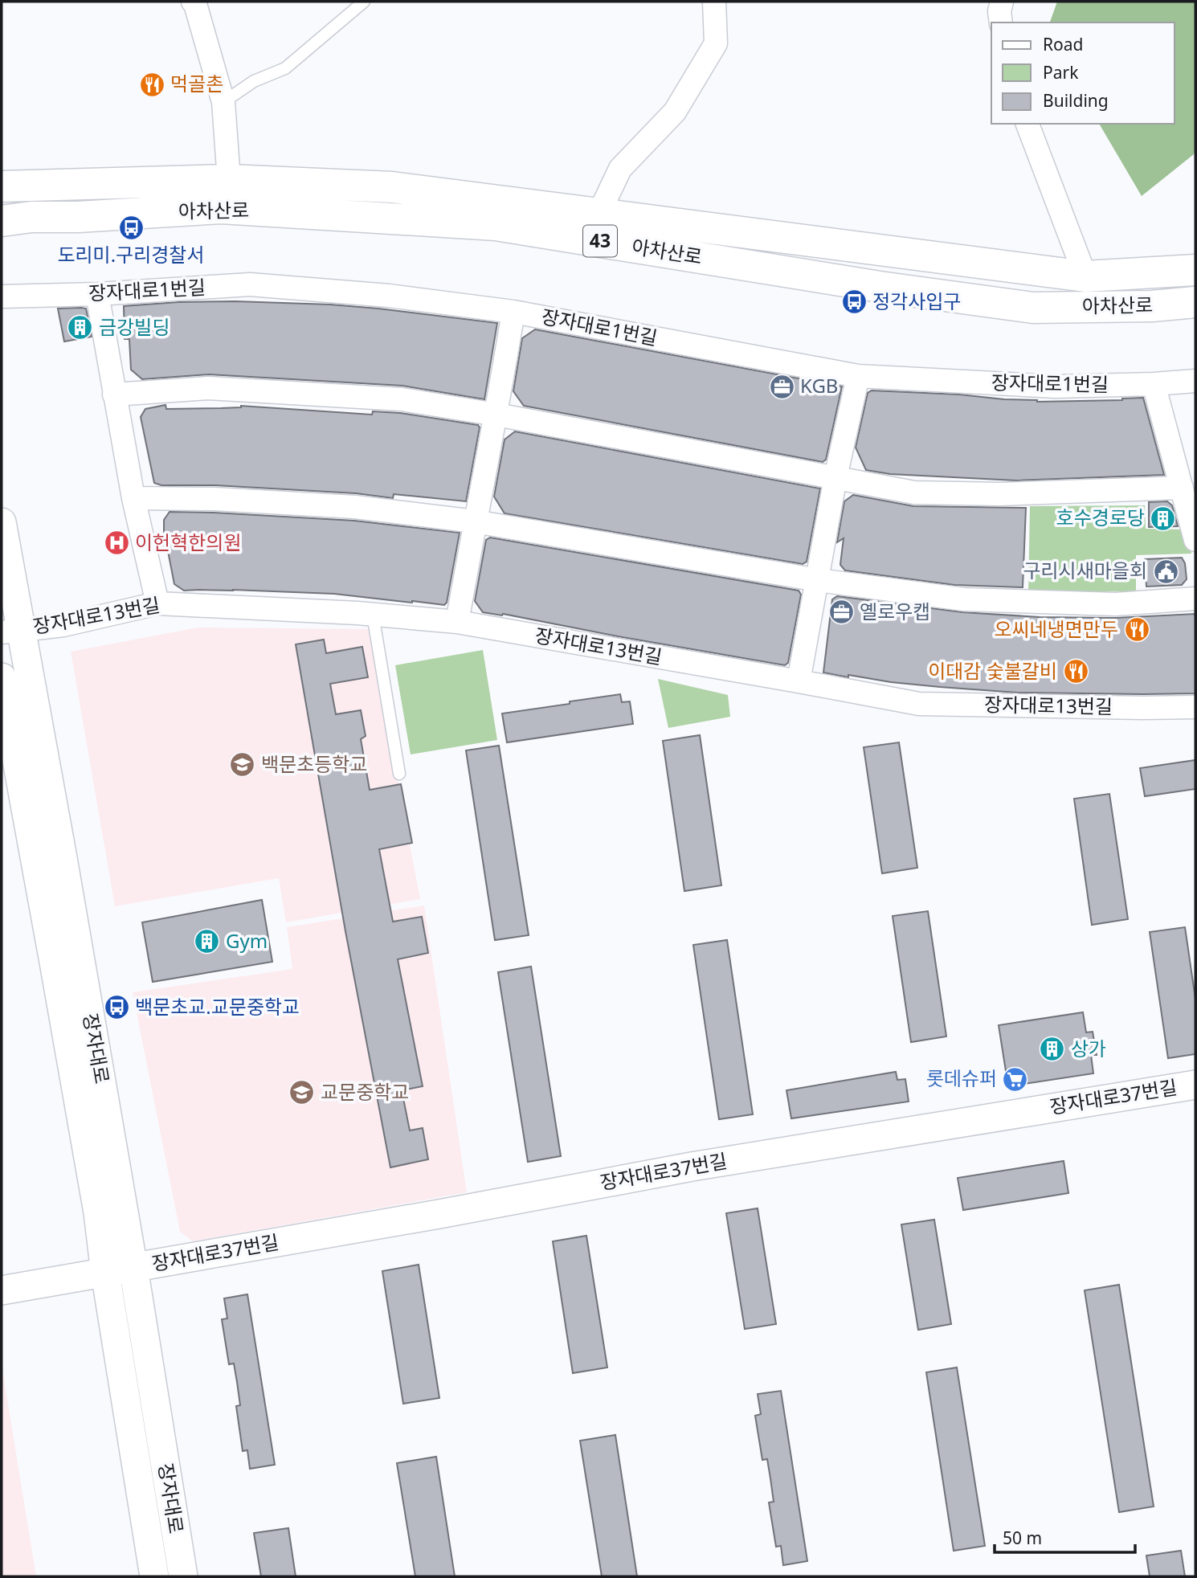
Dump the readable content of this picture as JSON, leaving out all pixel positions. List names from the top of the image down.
{
  "streets": {
    "main road": ["아차산로", "43"],
    "street": [
      "장자대로1번길",
      "장자대로13번길",
      "장자대로",
      "장자대로37번길"
    ]
  },
  "crossings": [
    ["장자대로13번길", "장자대로"],
    ["장자대로", "장자대로37번길"]
  ],
  "places": {
    "restaurant": ["먹골촌", "오씨네냉면만두", "이대감 숯불갈비"],
    "bus stop": ["도리미.구리경찰서", "정각사입구", "백문초교.교문중학교"],
    "building": [
      "금강빌딩",
      "호수경로당",
      "Gym",
      "상가"
    ],
    "office": ["KGB", "옐로우캡"],
    "hospital": ["이헌혁한의원"],
    "public building": ["구리시새마을회"],
    "school or university": ["백문초등학교", "교문중학교"],
    "supermarket": ["롯데슈퍼"]
  },
  "legend": ["Road", "Park", "Building"],
  "scale_bar": "50 m"
}
